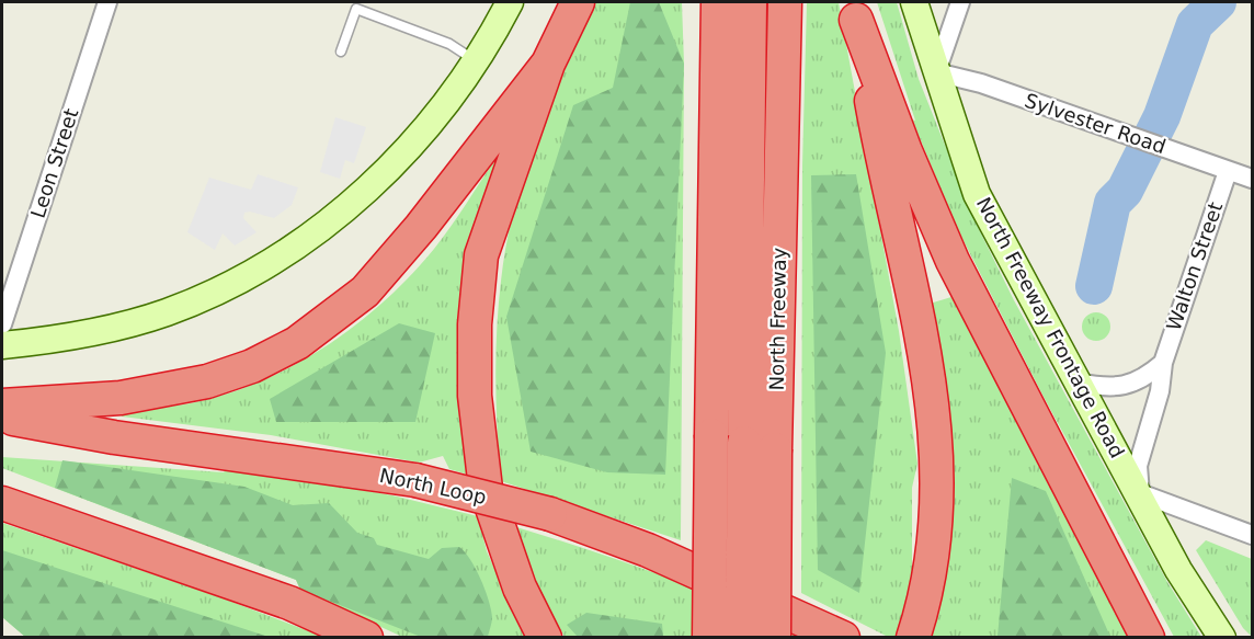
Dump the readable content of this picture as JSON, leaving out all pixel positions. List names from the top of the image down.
{
  "streets": {
    "highway": ["North Freeway", "North Loop"],
    "main road": ["North Freeway Frontage Road"],
    "street": ["Sylvester Road", "Leon Street", "Walton Street"]
  },
  "crossings": [
    ["Sylvester Road", "Walton Street"],
    ["Sylvester Road", "North Freeway Frontage Road"],
    ["Walton Street", "North Freeway Frontage Road"]
  ]
}
